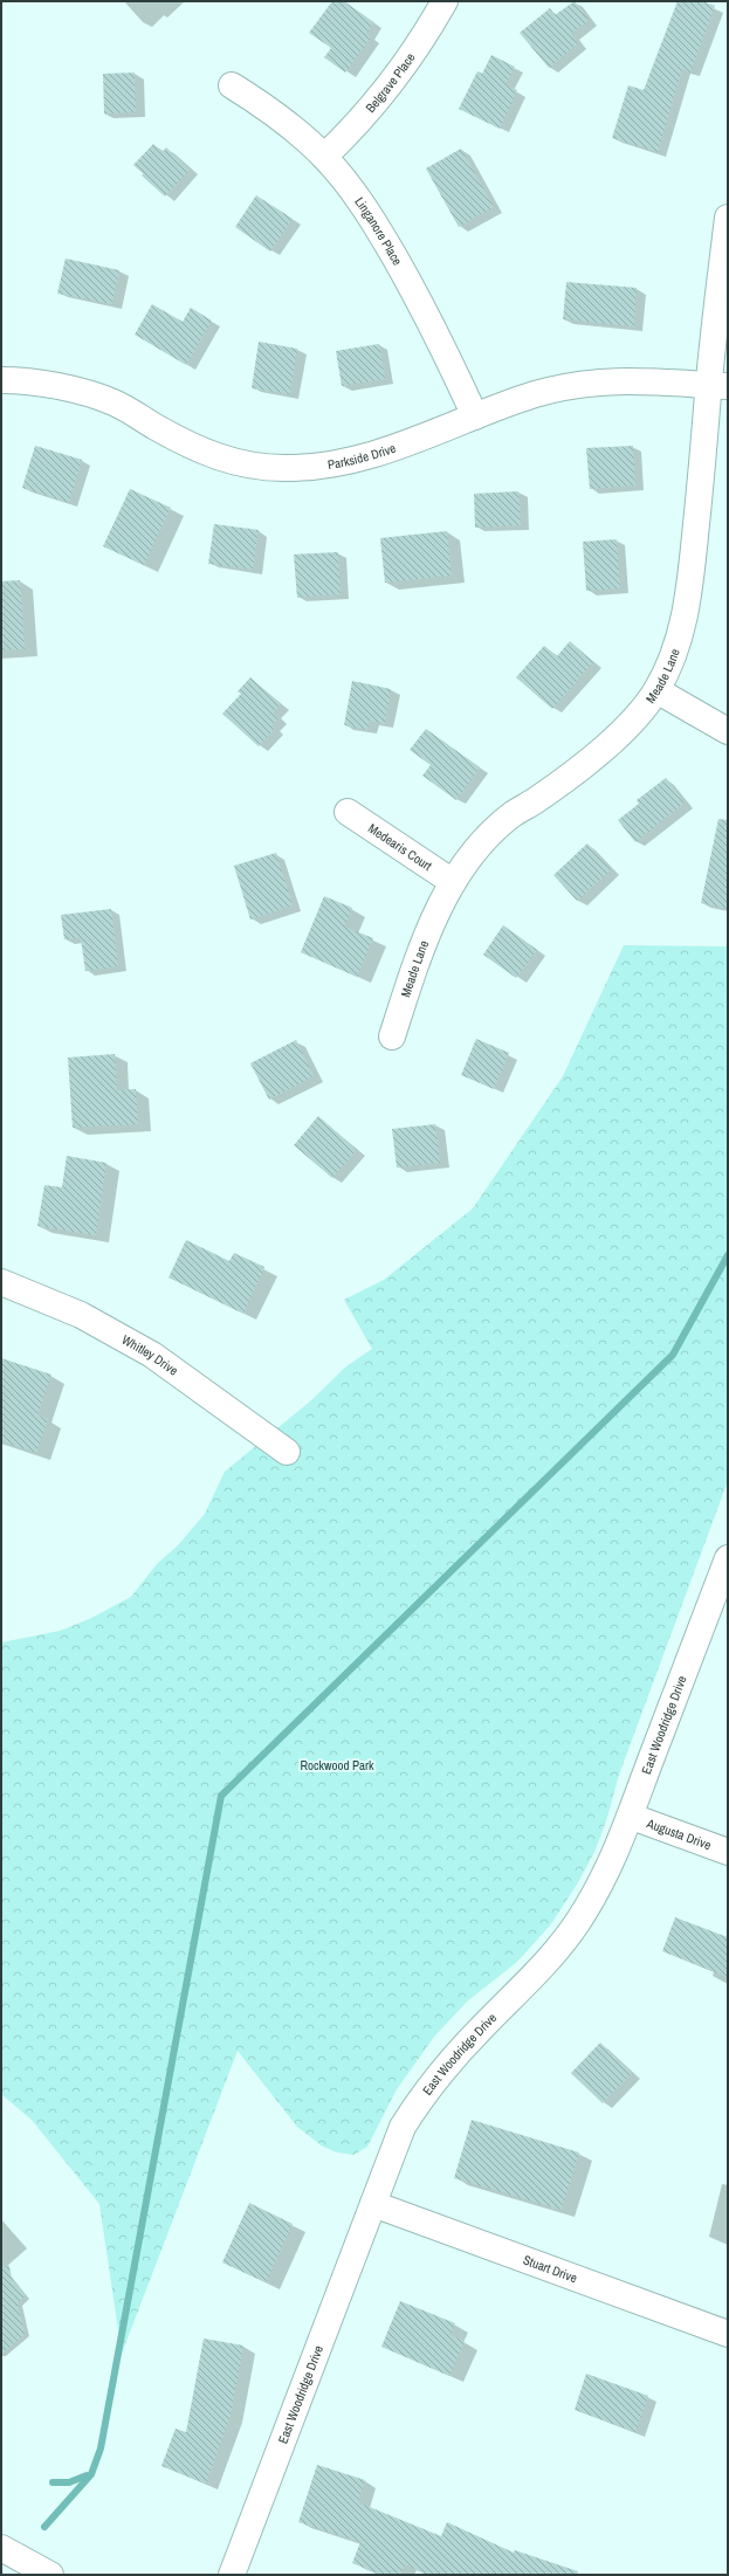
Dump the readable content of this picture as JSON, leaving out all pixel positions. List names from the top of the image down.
{
  "streets": {
    "street": [
      "Belgrave Place",
      "Linganore Place",
      "Parkside Drive",
      "Meade Lane",
      "Medearis Court",
      "Whitley Drive",
      "East Woodridge Drive",
      "Augusta Drive",
      "Stuart Drive"
    ]
  },
  "crossings": [
    ["Belgrave Place", "Linganore Place"],
    ["Linganore Place", "Parkside Drive"],
    ["Parkside Drive", "Meade Lane"],
    ["Meade Lane", "Medearis Court"],
    ["East Woodridge Drive", "Augusta Drive"],
    ["East Woodridge Drive", "Stuart Drive"]
  ],
  "parks": ["Rockwood Park"]
}
